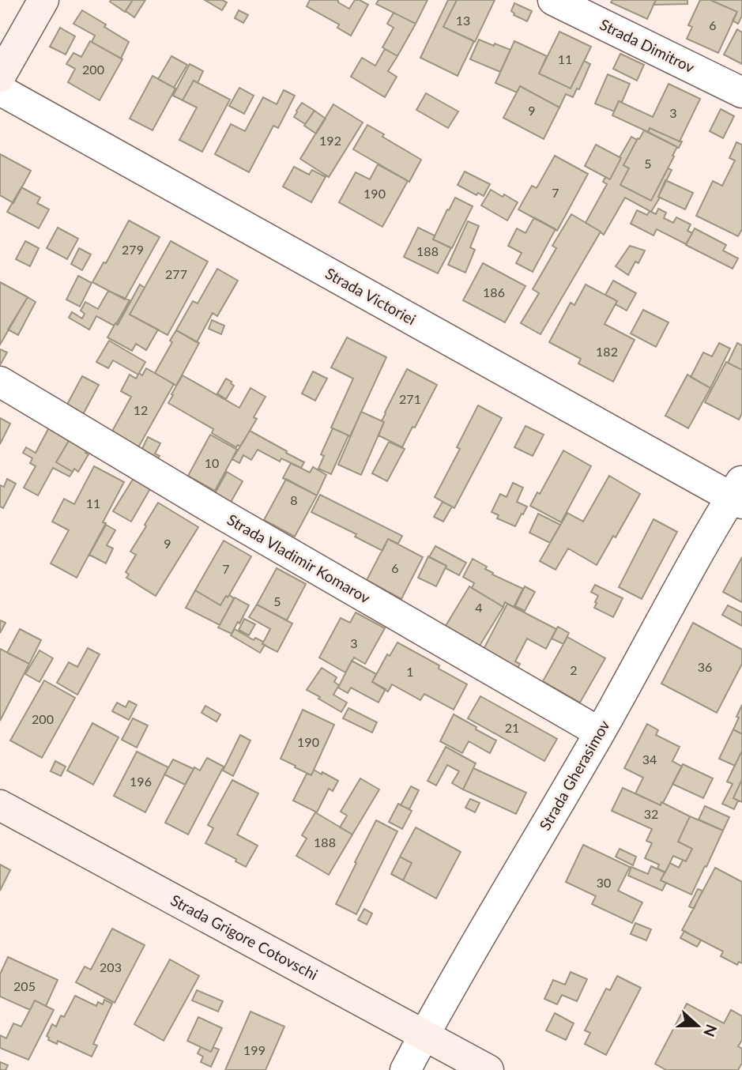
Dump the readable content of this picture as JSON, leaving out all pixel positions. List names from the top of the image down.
{
  "streets": {
    "street": [
      "Strada Dimitrov",
      "Strada Victoriei",
      "Strada Vladimir Komarov",
      "Strada Gherasimov",
      "Strada Grigore Cotovschi"
    ]
  },
  "crossings": [
    ["Strada Victoriei", "Strada Gherasimov"],
    ["Strada Vladimir Komarov", "Strada Gherasimov"],
    ["Strada Gherasimov", "Strada Grigore Cotovschi"]
  ],
  "house_numbers": [
    "13",
    "6",
    "11",
    "200",
    "9",
    "3",
    "192",
    "5",
    "7",
    "190",
    "279",
    "188",
    "277",
    "186",
    "182",
    "271",
    "12",
    "10",
    "8",
    "11",
    "9",
    "6",
    "7",
    "5",
    "4",
    "3",
    "36",
    "2",
    "1",
    "200",
    "21",
    "190",
    "34",
    "196",
    "32",
    "188",
    "30",
    "203",
    "205",
    "199"
  ],
  "north": "right"
}
